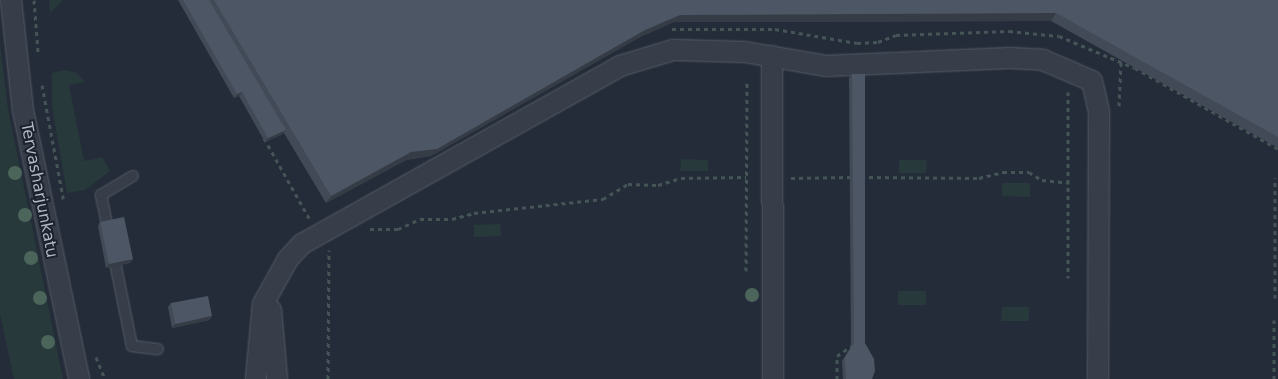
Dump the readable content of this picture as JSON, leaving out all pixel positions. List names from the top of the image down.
{
  "streets": {
    "street": ["Tervasharjunkatu"]
  }
}
